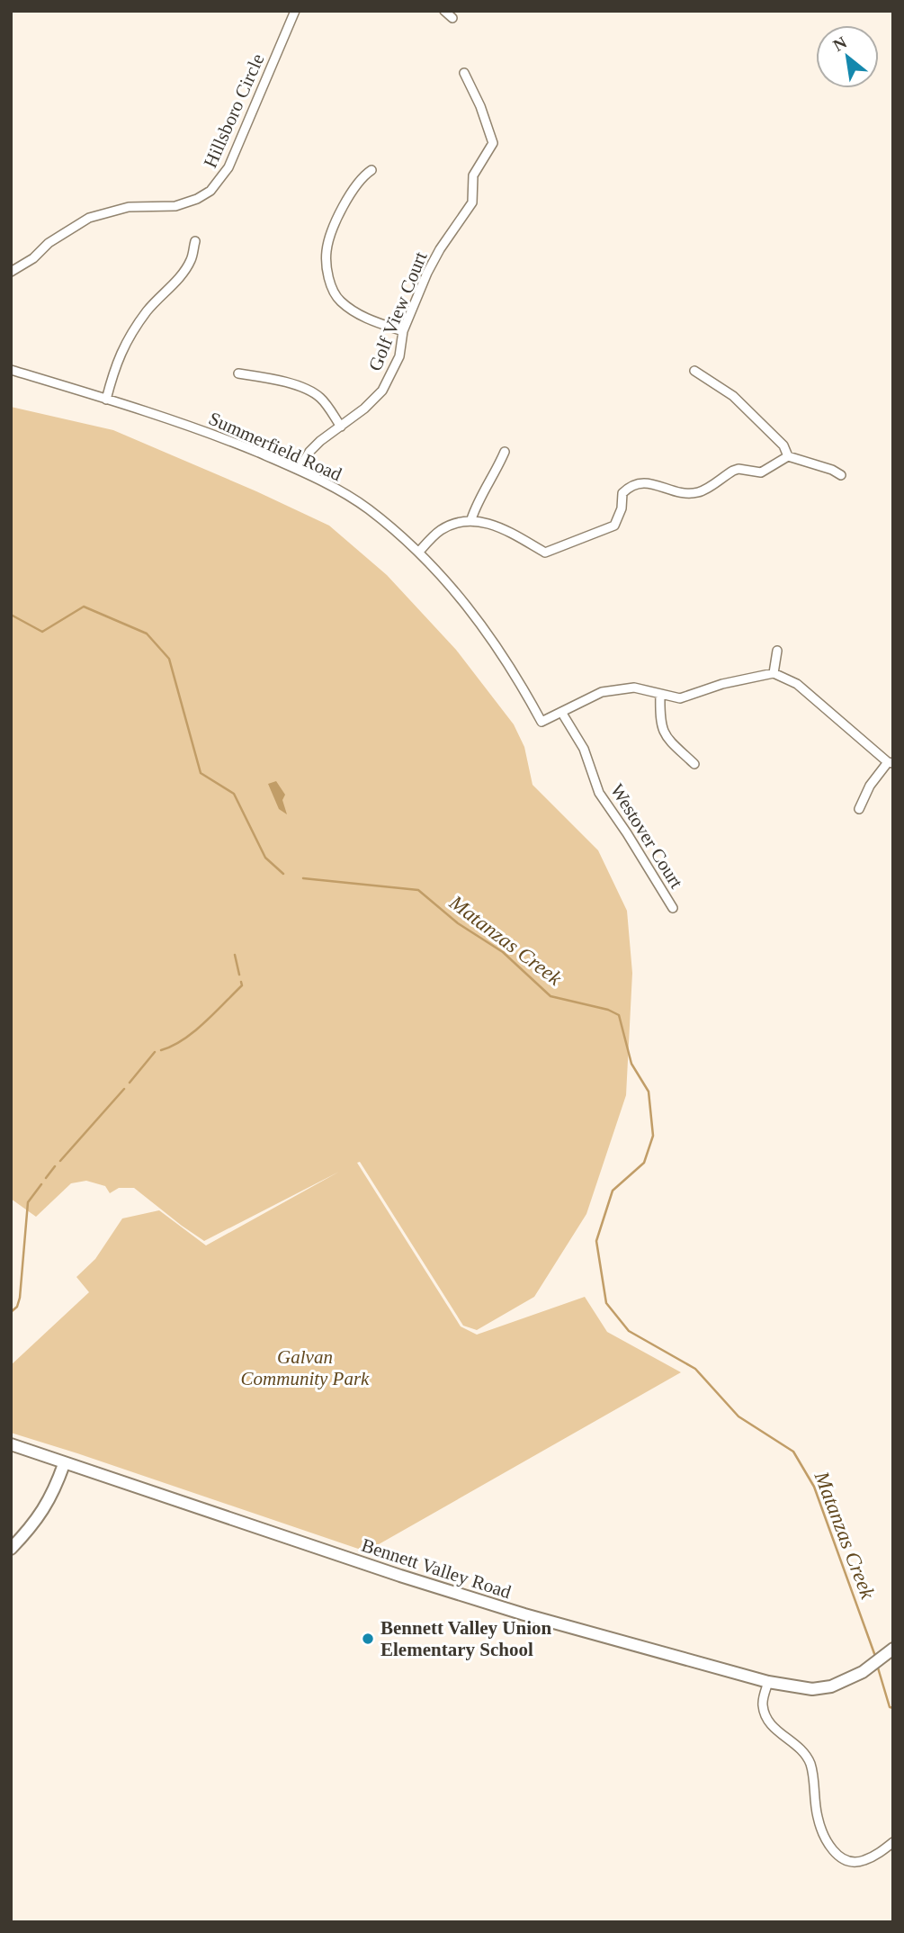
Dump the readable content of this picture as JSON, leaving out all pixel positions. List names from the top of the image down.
{
  "streets": {
    "street": [
      "Hillsboro Circle",
      "Golf View Court",
      "Summerfield Road",
      "Westover Court",
      "Bennett Valley Road"
    ]
  },
  "crossings": [
    ["Golf View Court", "Summerfield Road"],
    ["Summerfield Road", "Westover Court"]
  ],
  "water": ["Matanzas Creek"],
  "parks": ["Galvan Community Park"],
  "places": ["Bennett Valley Union Elementary School"],
  "north": "top left"
}
